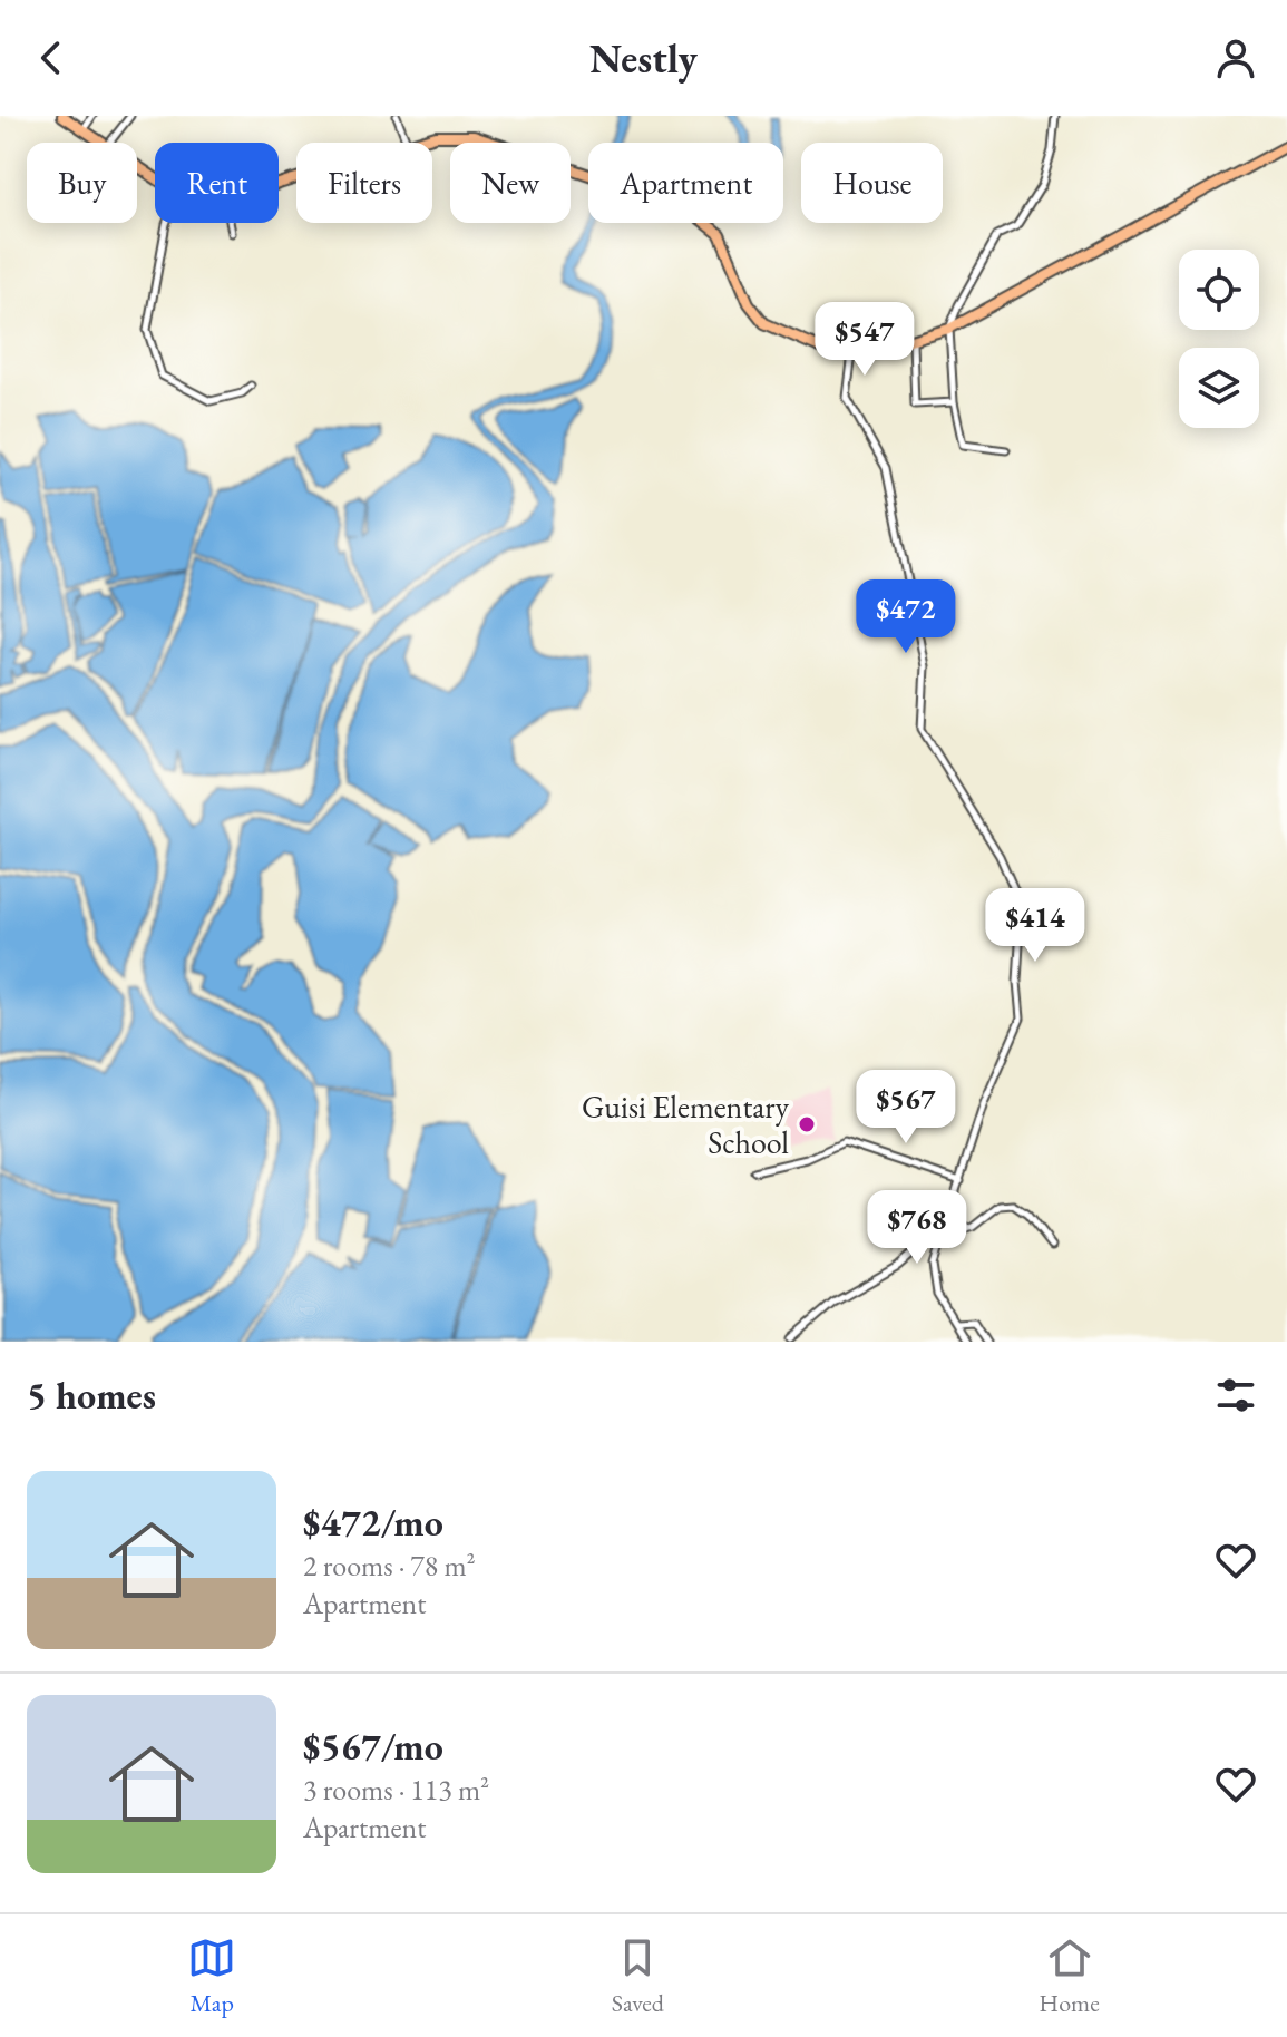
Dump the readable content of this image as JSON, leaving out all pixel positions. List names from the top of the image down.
{
  "places": ["Guisi Elementary School"],
  "page": {
    "header": "Nestly",
    "chip": [
      "Buy",
      "Rent",
      "Filters",
      "New",
      "Apartment",
      "House"
    ],
    "price": [
      "$547",
      "$472",
      "$414",
      "$567",
      "$768"
    ],
    "heading": "5 homes",
    "list": [
      {
        "name": "$472/mo",
        "note": "2 rooms · 78 m² · Apartment"
      },
      {
        "name": "$567/mo",
        "note": "3 rooms · 113 m² · Apartment"
      }
    ],
    "tabs": ["Map", "Saved", "Home"]
  }
}
